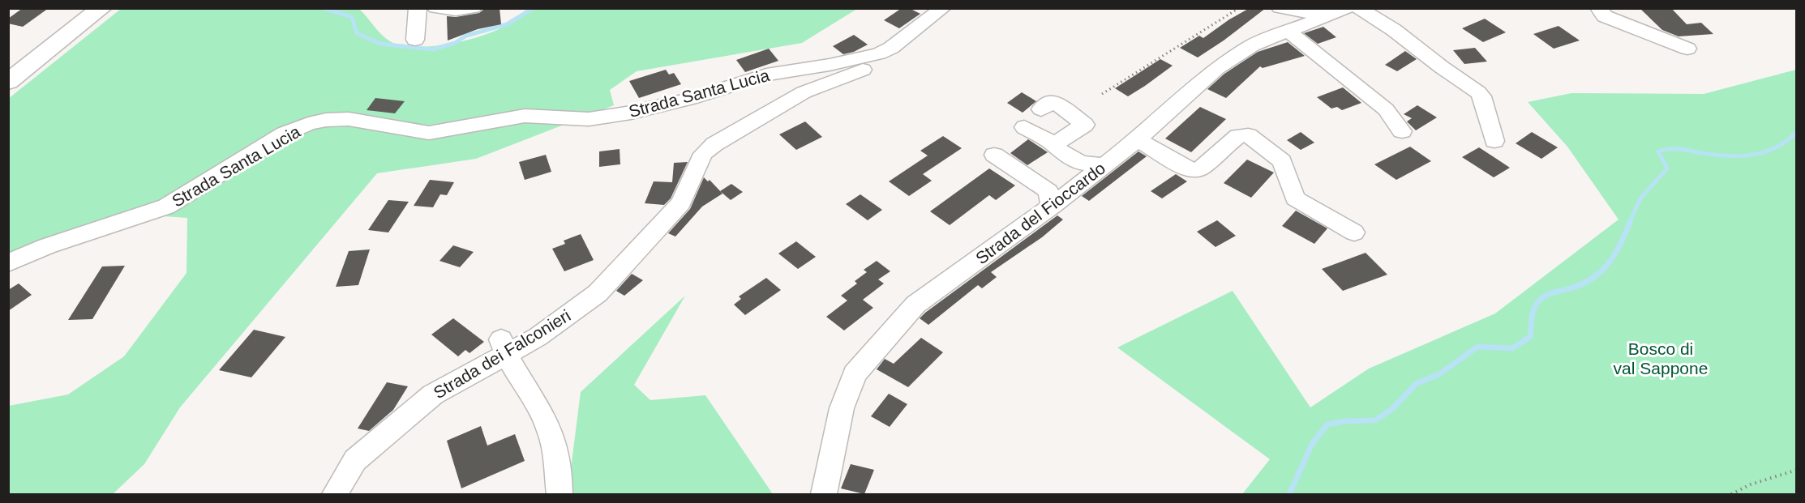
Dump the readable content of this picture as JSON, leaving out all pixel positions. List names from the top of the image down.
{
  "streets": {
    "street": ["Strada Santa Lucia", "Strada del Fioccardo", "Strada dei Falconieri"]
  },
  "crossings": [
    ["Strada Santa Lucia", "Strada dei Falconieri"]
  ],
  "parks": ["Bosco di val Sappone"]
}
